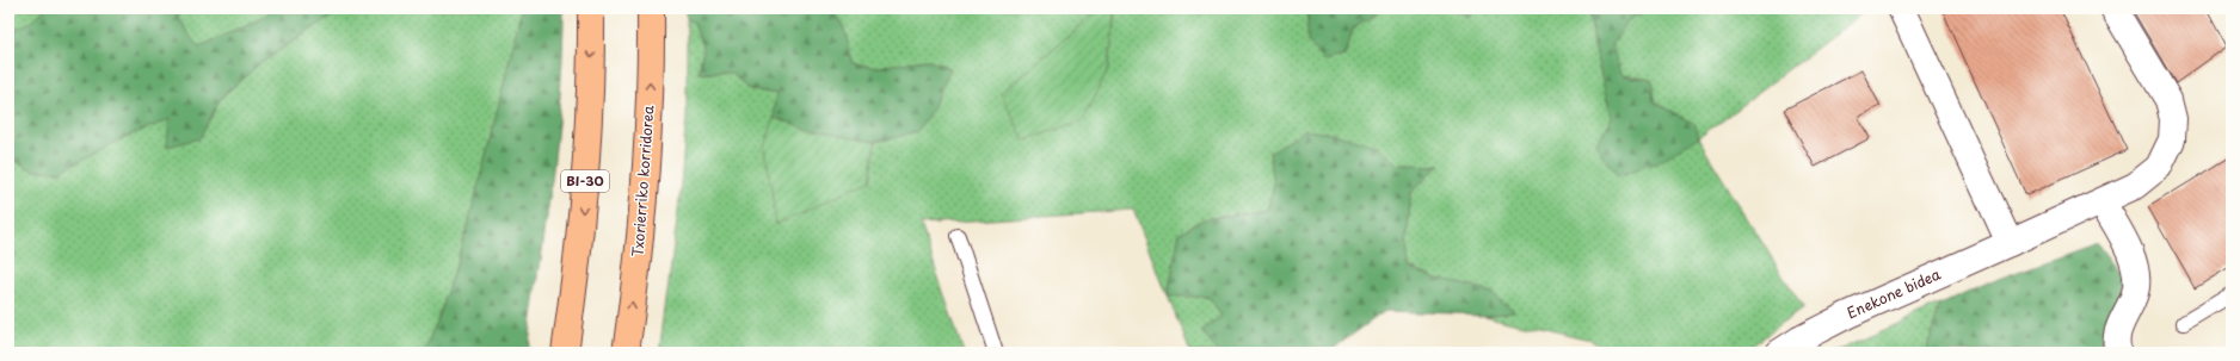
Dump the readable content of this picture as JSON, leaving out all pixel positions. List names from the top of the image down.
{
  "streets": {
    "highway": ["BI-30", "Txorierriko korridorea"],
    "street": ["Enekone bidea"]
  }
}
